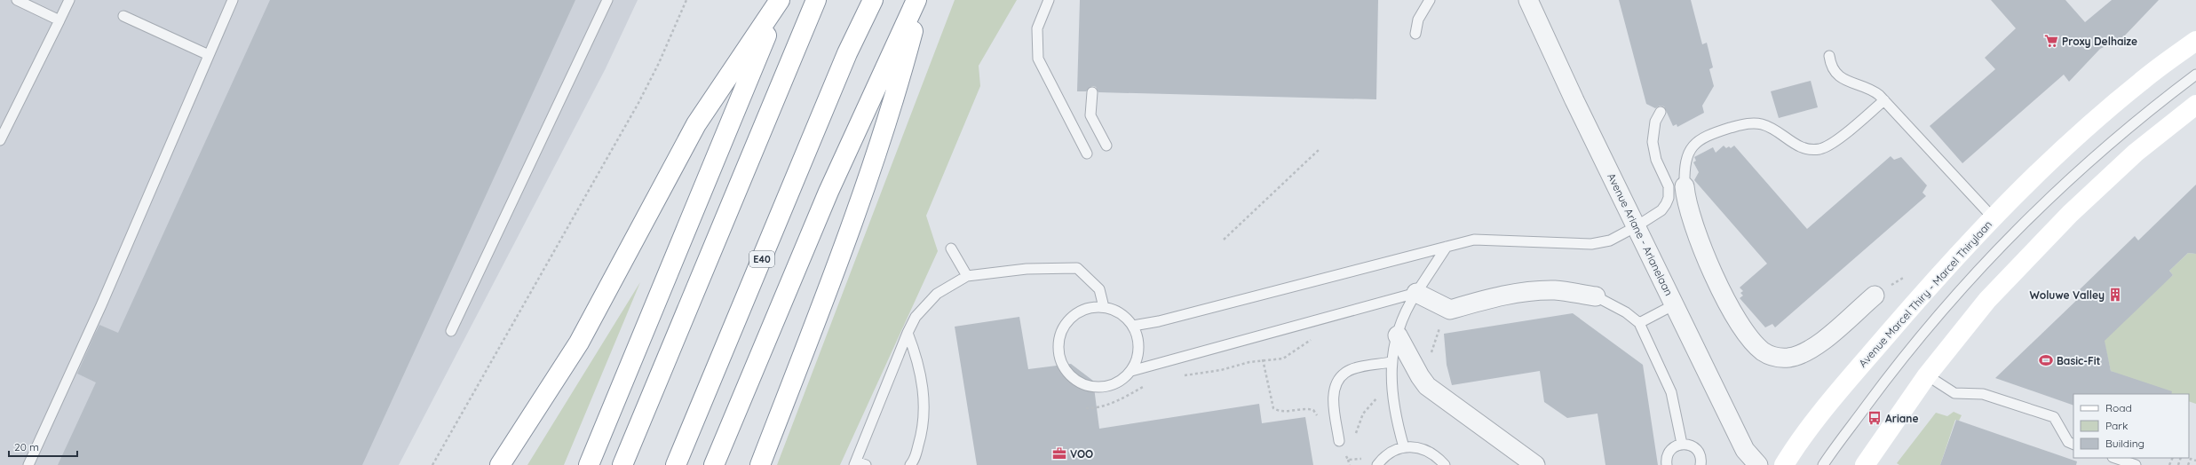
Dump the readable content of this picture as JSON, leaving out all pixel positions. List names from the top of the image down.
{
  "streets": {
    "main road": ["E40", "Avenue Marcel Thiry - Marcel Thirylaan"],
    "street": ["Avenue Ariane - Arianelaan"]
  },
  "places": {
    "supermarket": ["Proxy Delhaize"],
    "building": ["Woluwe Valley"],
    "sports": ["Basic-Fit"],
    "bus stop": ["Ariane"],
    "office": ["VOO"]
  },
  "legend": ["Road", "Park", "Building"],
  "scale_bar": "20 m"
}
